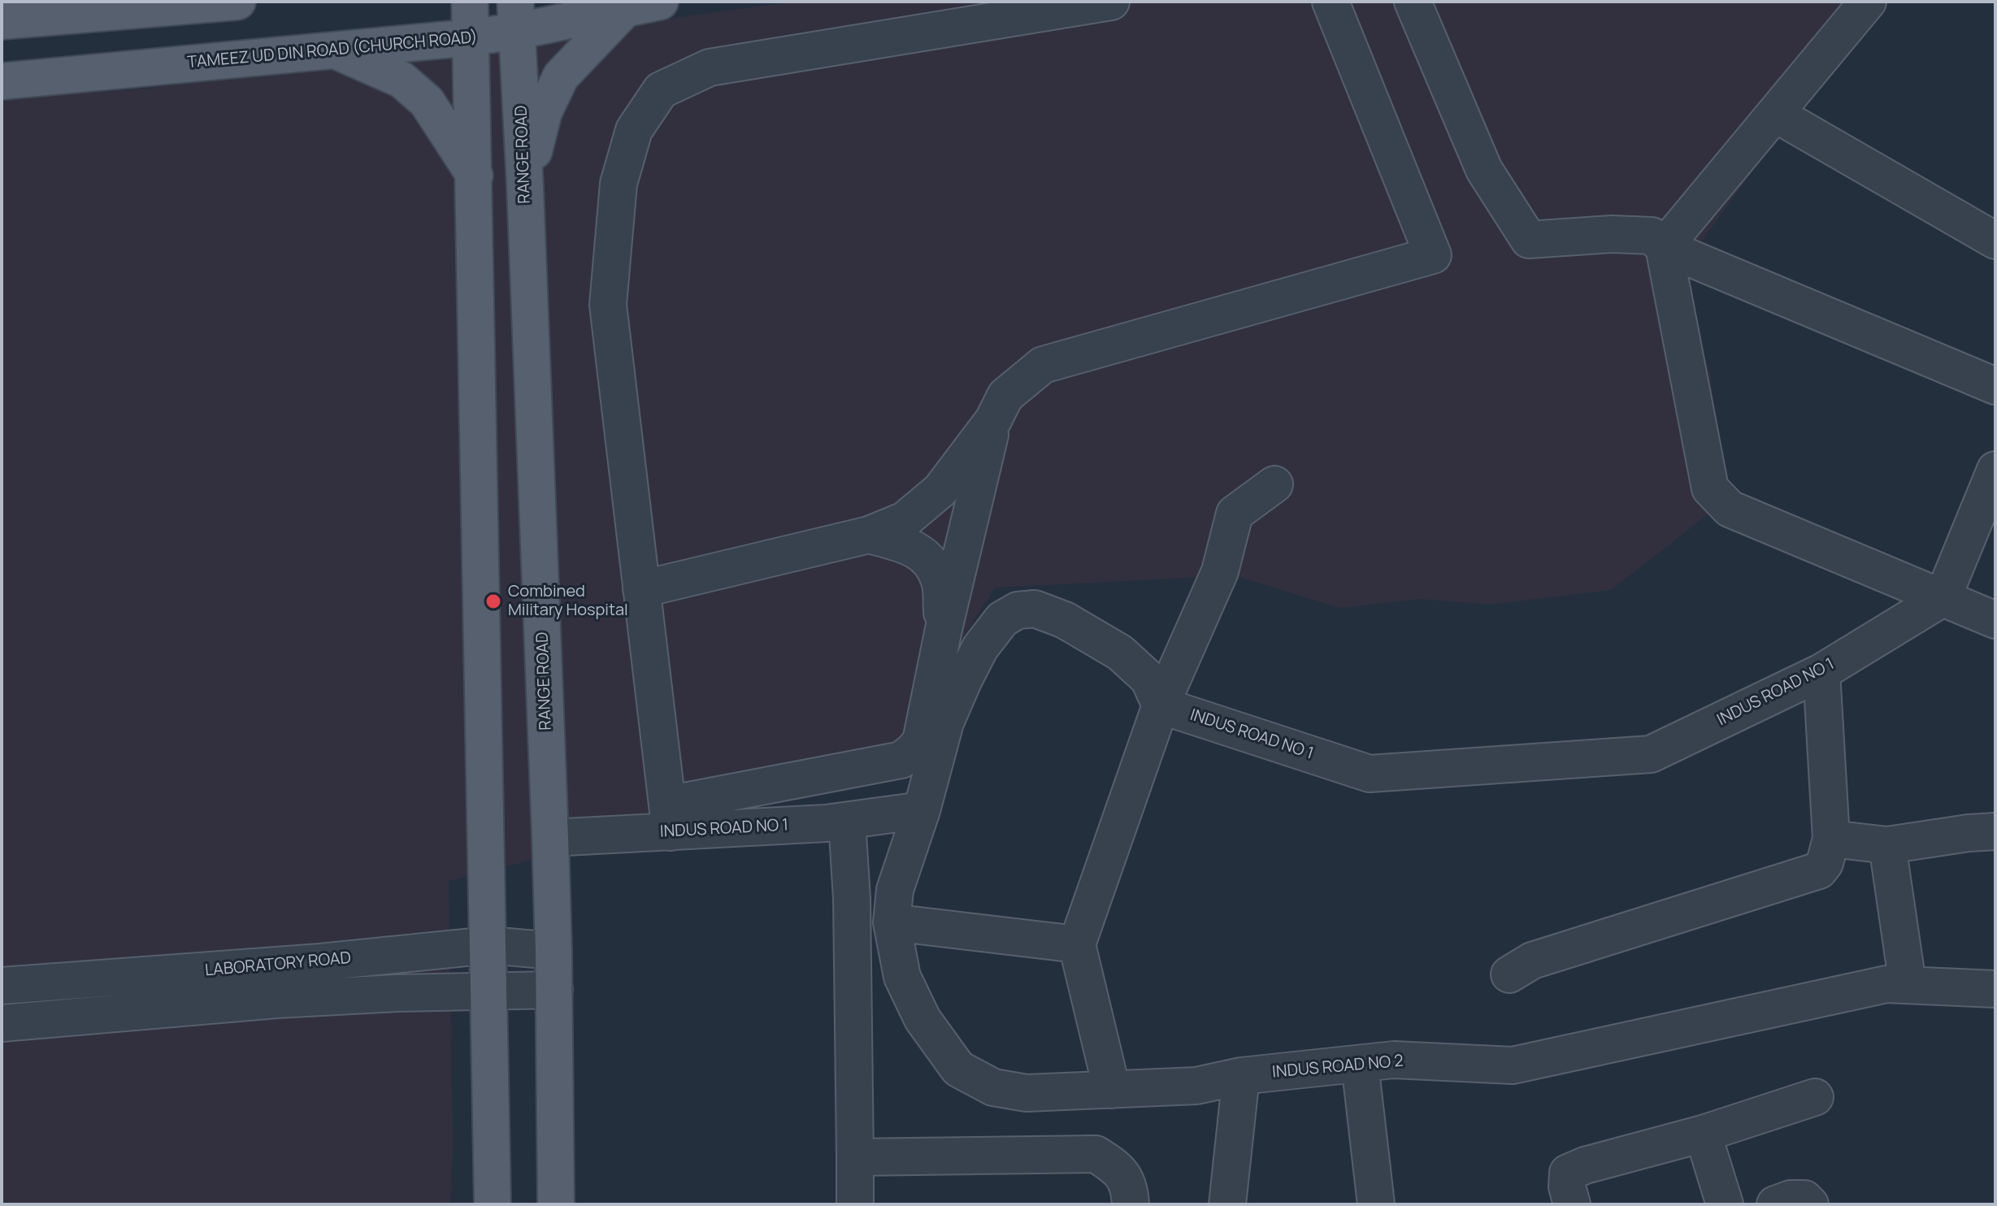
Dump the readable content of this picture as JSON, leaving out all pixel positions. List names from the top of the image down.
{
  "streets": {
    "main road": ["TAMEEZ UD DIN ROAD (CHURCH ROAD)", "RANGE ROAD"],
    "street": ["INDUS ROAD NO 1", "LABORATORY ROAD", "INDUS ROAD NO 2"]
  },
  "crossings": [
    ["TAMEEZ UD DIN ROAD (CHURCH ROAD)", "RANGE ROAD"],
    ["RANGE ROAD", "INDUS ROAD NO 1"],
    ["RANGE ROAD", "LABORATORY ROAD"],
    ["INDUS ROAD NO 1", "INDUS ROAD NO 2"]
  ],
  "places": ["Combined Military Hospital"]
}
